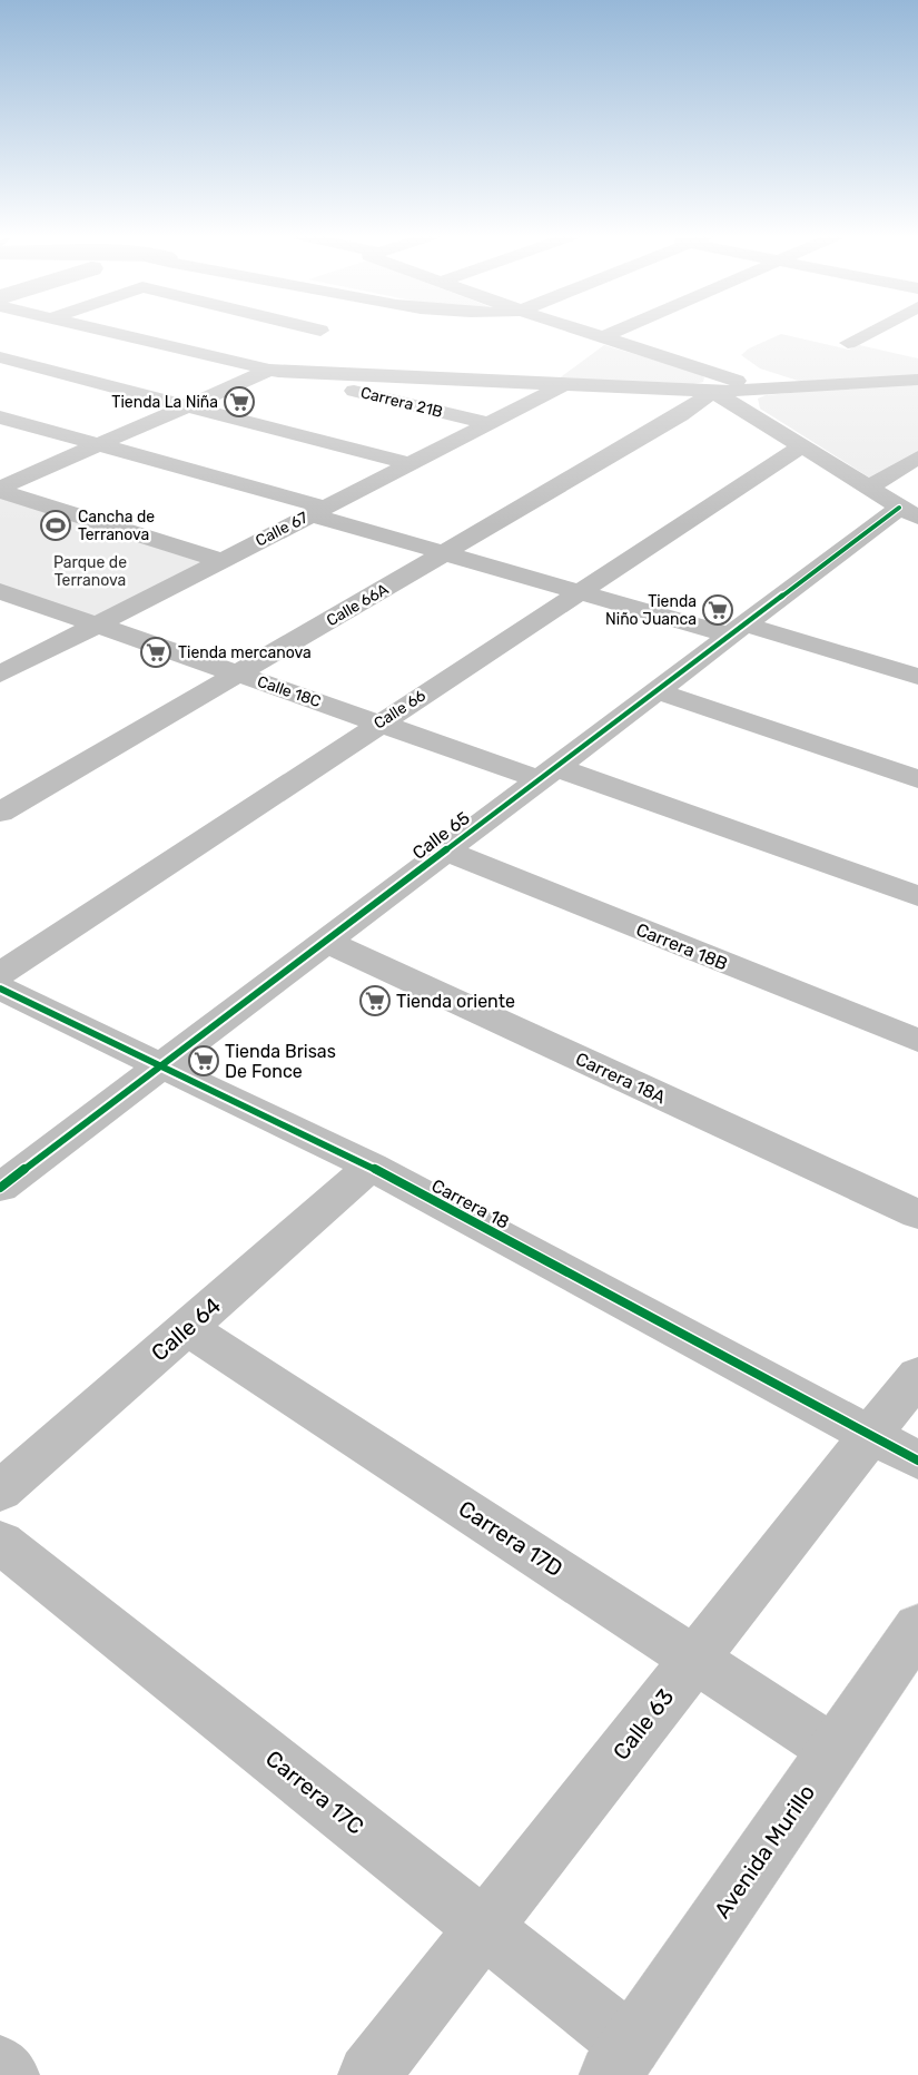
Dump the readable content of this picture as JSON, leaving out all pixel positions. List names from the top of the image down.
{
  "streets": {
    "street": [
      "Carrera 21B",
      "Calle 67",
      "Calle 66A",
      "Calle 18C",
      "Calle 66",
      "Calle 65",
      "Carrera 18B",
      "Carrera 18A",
      "Carrera 18",
      "Calle 64",
      "Carrera 17D",
      "Calle 63",
      "Carrera 17C",
      "Avenida Murillo"
    ]
  },
  "crossings": [
    ["Carrera 21B", "Calle 67"],
    ["Calle 67", "Calle 18C"],
    ["Calle 66A", "Calle 18C"],
    ["Calle 18C", "Calle 66"],
    ["Calle 18C", "Calle 65"],
    ["Calle 65", "Carrera 18B"],
    ["Calle 65", "Carrera 18A"],
    ["Calle 65", "Carrera 18"],
    ["Carrera 18", "Calle 64"],
    ["Carrera 18", "Calle 63"],
    ["Calle 64", "Carrera 17D"],
    ["Carrera 17D", "Calle 63"],
    ["Carrera 17D", "Avenida Murillo"],
    ["Calle 63", "Carrera 17C"],
    ["Carrera 17C", "Avenida Murillo"]
  ],
  "parks": ["Parque de Terranova"],
  "places": {
    "supermarket": [
      "Tienda La Niña",
      "Tienda Niño Juanca",
      "Tienda mercanova",
      "Tienda oriente",
      "Tienda Brisas De Fonce"
    ],
    "sports": ["Cancha de Terranova"]
  }
}
